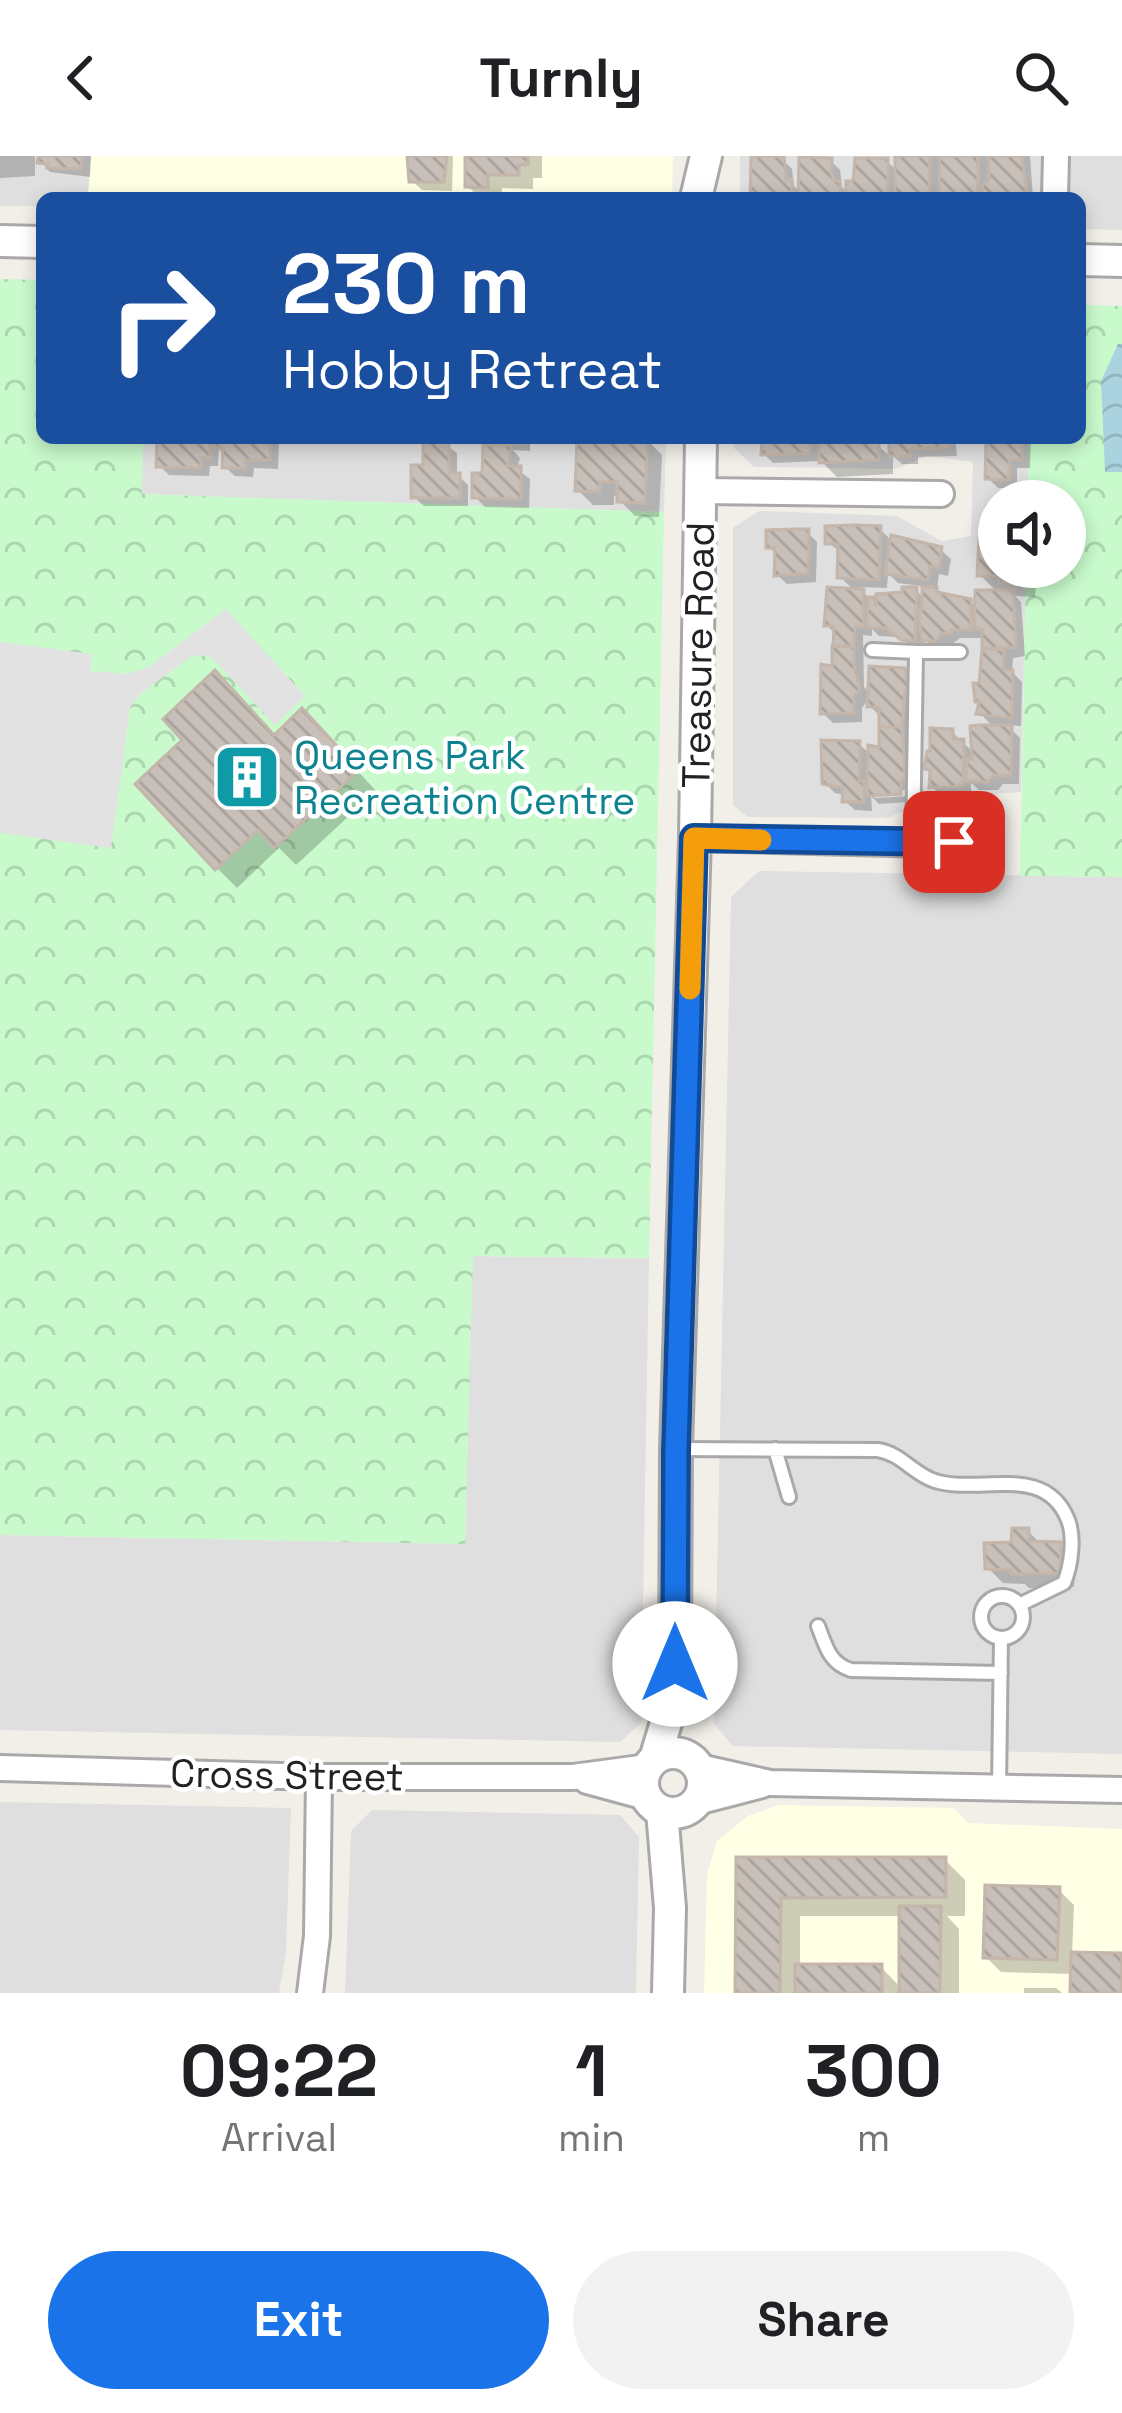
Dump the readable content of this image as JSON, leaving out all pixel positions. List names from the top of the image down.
{
  "streets": {
    "street": ["Treasure Road", "Cross Street"]
  },
  "crossings": [
    ["Treasure Road", "Cross Street"]
  ],
  "places": {
    "building": ["Queens Park Recreation Centre"]
  },
  "page": {
    "header": "Turnly",
    "turn": ["230 m", "Hobby Retreat"],
    "eta": [
      "09:22",
      "Arrival",
      "1",
      "min",
      "300",
      "m"
    ],
    "buttons": ["Exit", "Share"]
  }
}
